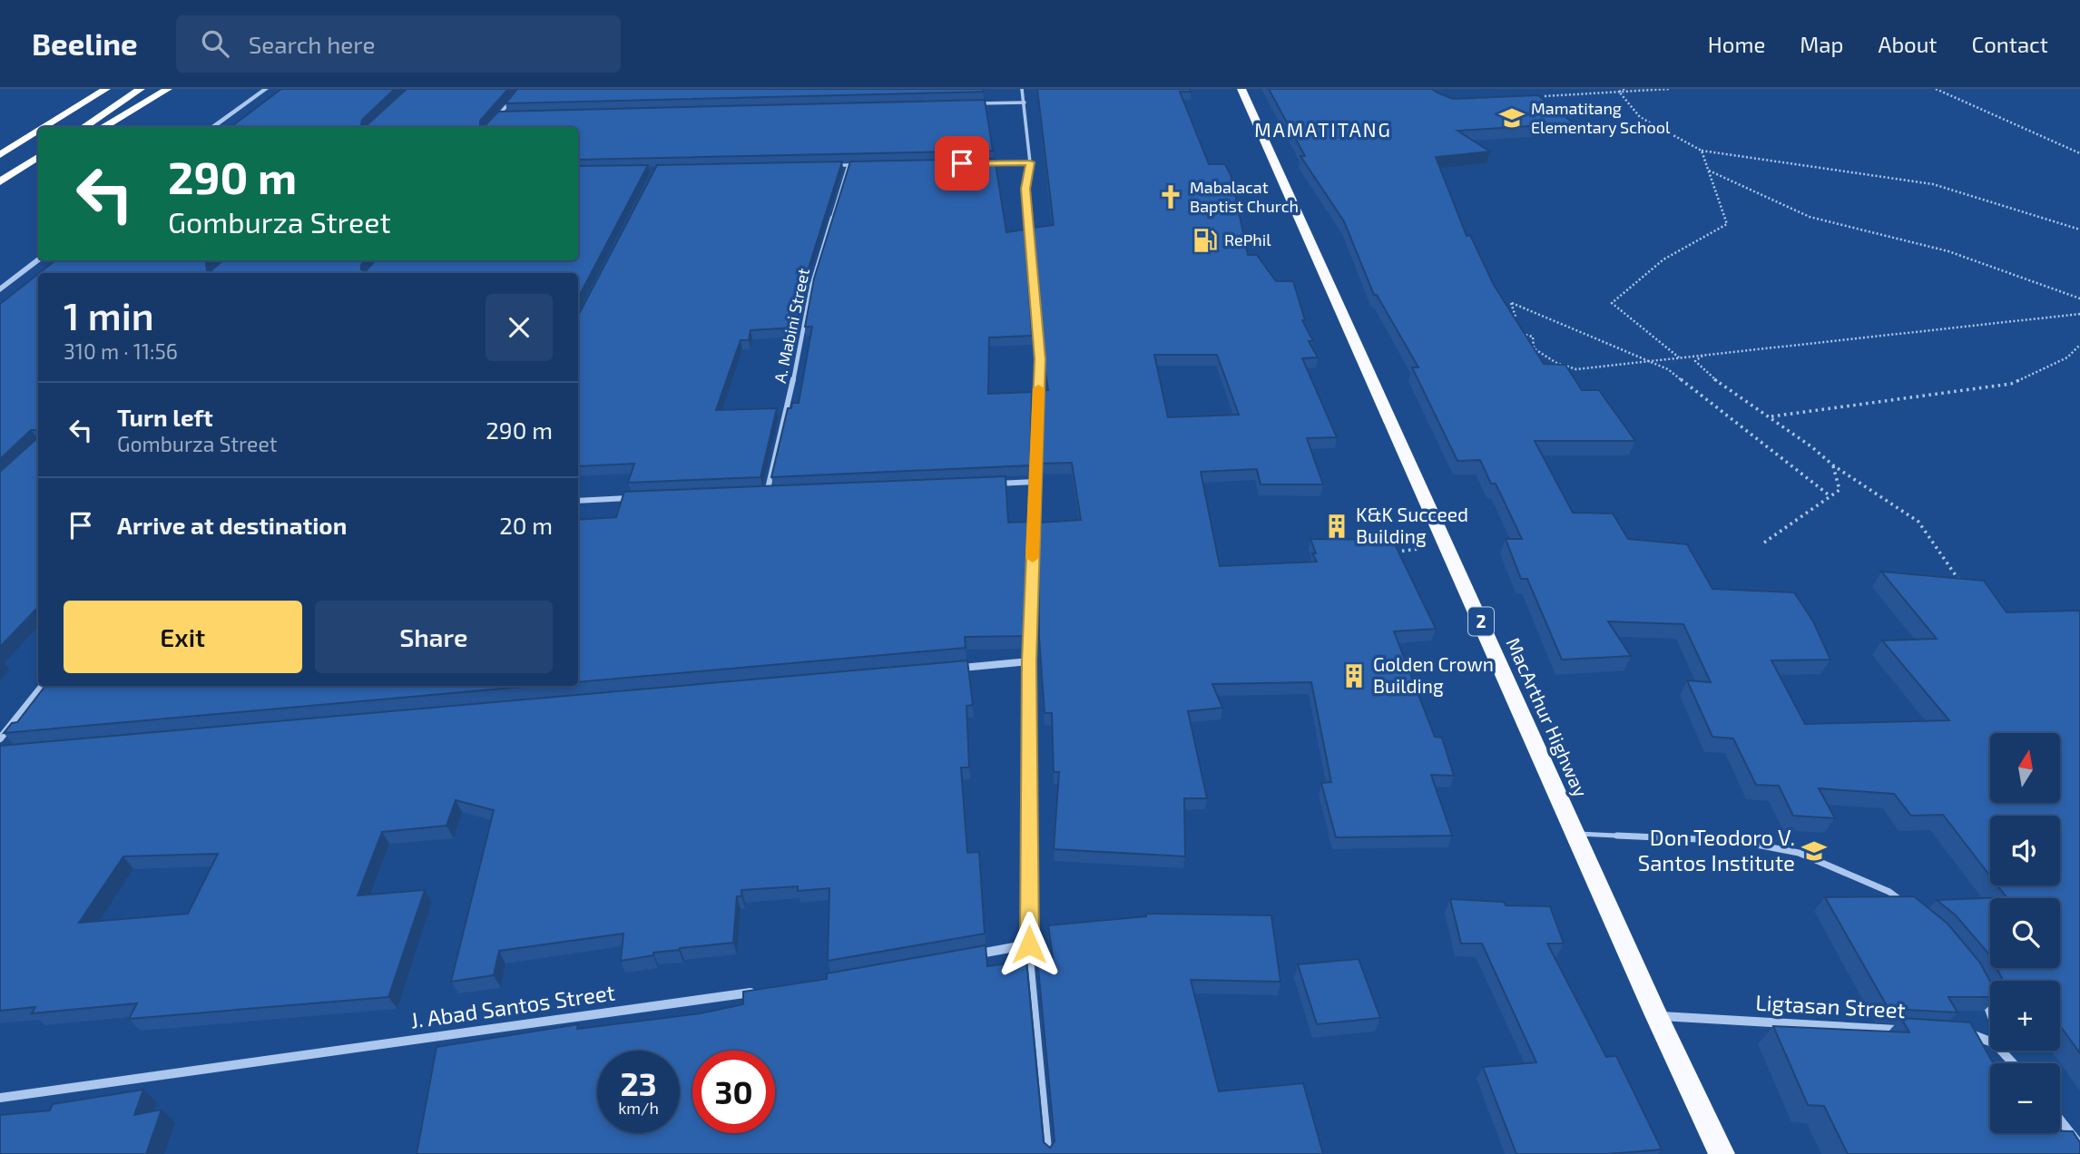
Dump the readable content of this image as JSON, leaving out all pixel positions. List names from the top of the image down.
{
  "streets": {
    "highway": ["2", "MacArthur Highway"],
    "street": ["A. Mabini Street", "J. Abad Santos Street", "Ligtasan Street"]
  },
  "crossings": [
    ["MacArthur Highway", "Ligtasan Street"]
  ],
  "districts": ["MAMATITANG"],
  "places": {
    "school or university": ["Mamatitang Elementary School", "Don Teodoro V. Santos Institute"],
    "church": ["Mabalacat Baptist Church"],
    "fuel station": ["RePhil"],
    "building": ["K&K Succeed Building", "Golden Crown Building"]
  },
  "north": "top",
  "page": {
    "header": "Beeline",
    "search": "Search here",
    "nav": [
      "Home",
      "Map",
      "About",
      "Contact"
    ],
    "turn": ["290 m", "Gomburza Street"],
    "heading": ["1 min", "310 m · 11:56"],
    "list": [
      {
        "name": "Turn left",
        "note": "Gomburza Street",
        "value": "290 m"
      },
      {
        "name": "Arrive at destination",
        "value": "20 m"
      }
    ],
    "buttons": ["Exit", "Share"],
    "map_buttons": ["+", "−"],
    "speed": "23 km/h",
    "limit": "30"
  }
}
